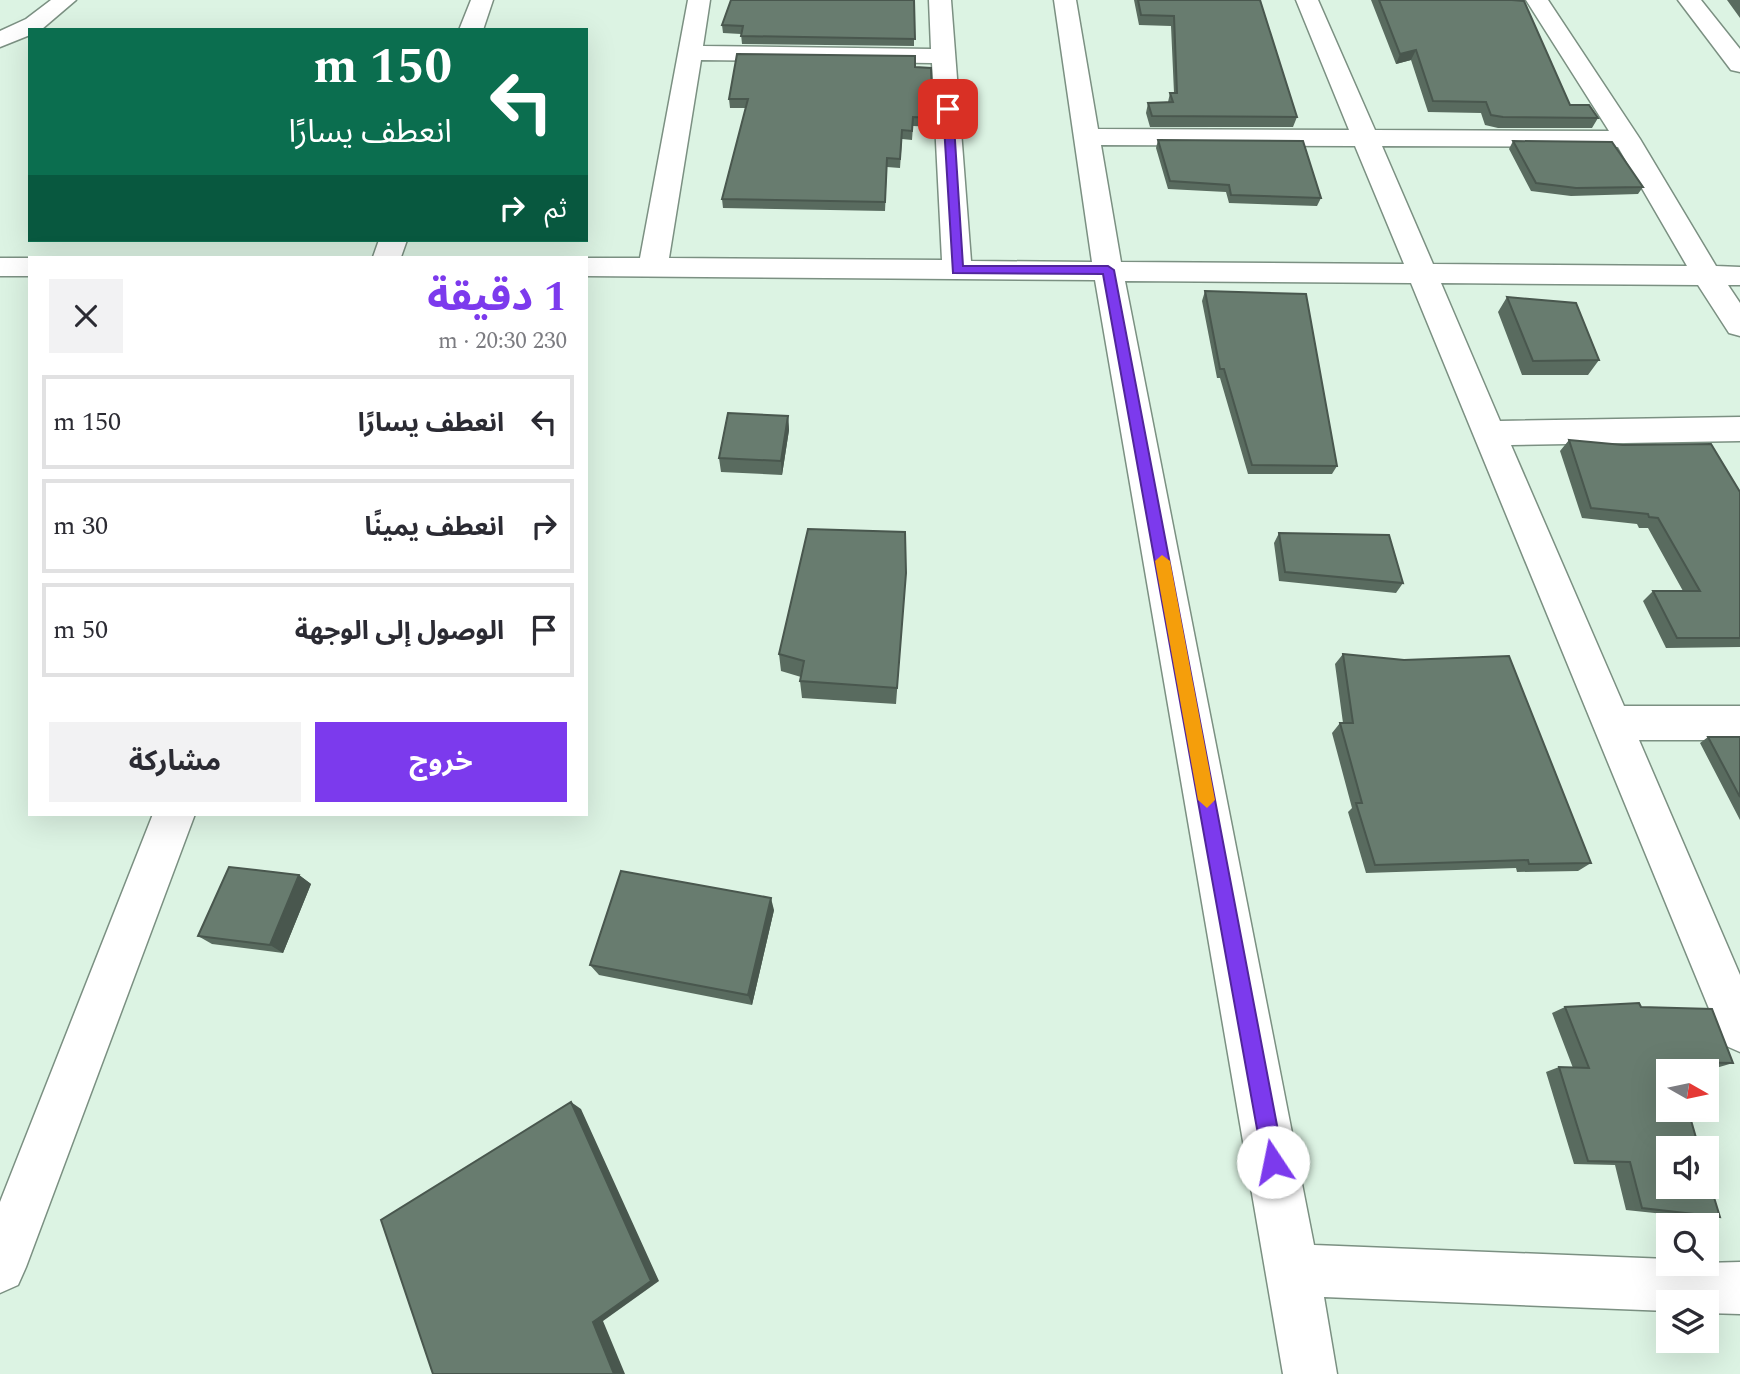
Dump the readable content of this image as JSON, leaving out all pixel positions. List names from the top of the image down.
{
  "north": "right",
  "page": {
    "turn": ["150 m", "انعطف يسارًا"],
    "then": "ثم",
    "heading": ["1 دقيقة", "230 m · 20:30"],
    "list": [
      {
        "name": "انعطف يسارًا",
        "value": "150 m"
      },
      {
        "name": "انعطف يمينًا",
        "value": "30 m"
      },
      {
        "name": "الوصول إلى الوجهة",
        "value": "50 m"
      }
    ],
    "buttons": ["خروج", "مشاركة"]
  }
}
